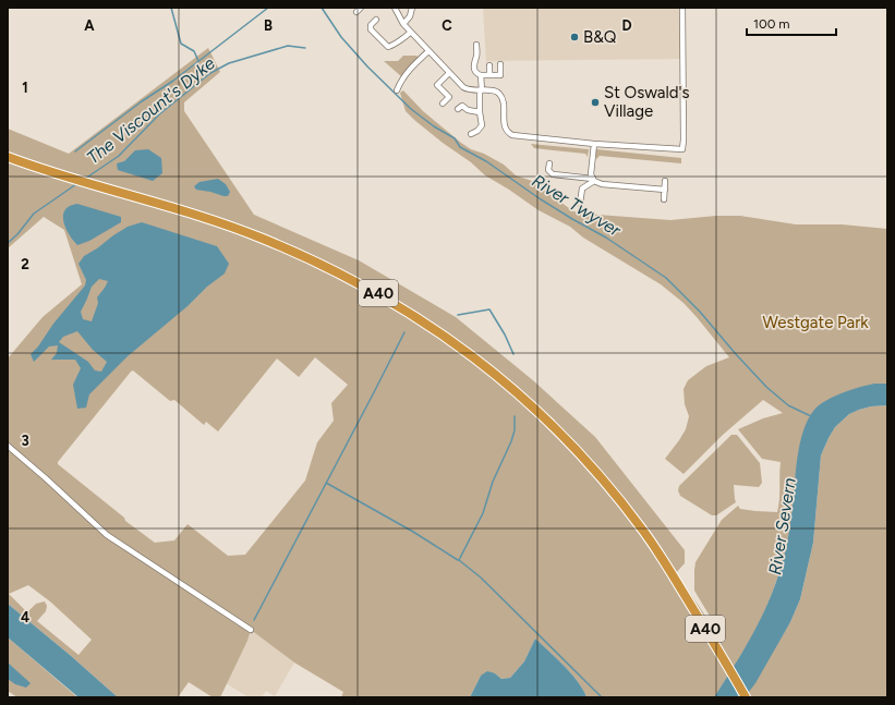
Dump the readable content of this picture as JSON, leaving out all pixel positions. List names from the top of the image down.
{
  "streets": {
    "highway": ["A40"]
  },
  "water": ["The Viscount's Dyke", "River Twyver", "River Severn"],
  "parks": ["Westgate Park"],
  "places": ["B&Q", "St Oswald's Village"],
  "scale_bar": "100 m",
  "grid": {
    "columns": [
      "A",
      "B",
      "C",
      "D"
    ],
    "rows": [
      "1",
      "2",
      "3",
      "4"
    ]
  }
}
